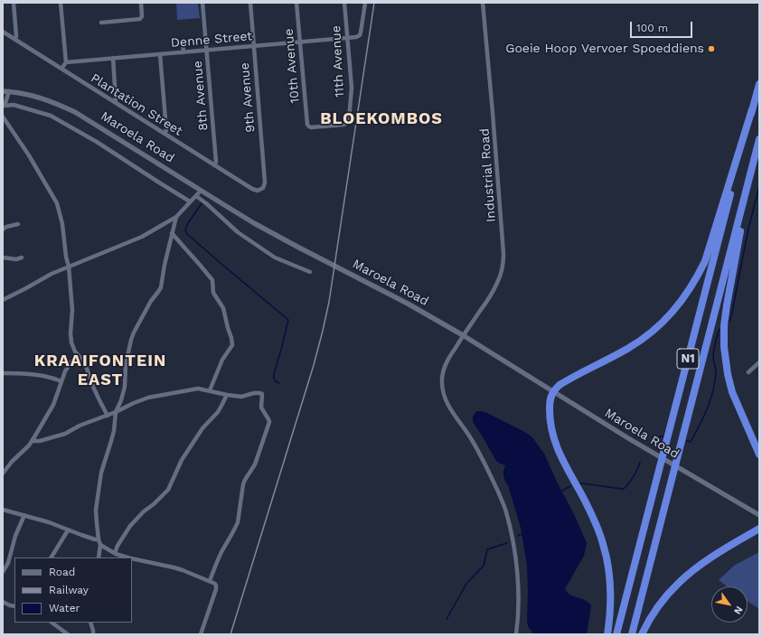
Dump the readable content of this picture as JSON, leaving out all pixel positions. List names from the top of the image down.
{
  "streets": {
    "highway": ["N1"],
    "street": [
      "Denne Street",
      "11th Avenue",
      "10th Avenue",
      "8th Avenue",
      "9th Avenue",
      "Plantation Street",
      "Maroela Road",
      "Industrial Road"
    ]
  },
  "crossings": [
    ["Denne Street", "11th Avenue"],
    ["Denne Street", "10th Avenue"],
    ["Denne Street", "8th Avenue"],
    ["Denne Street", "9th Avenue"],
    ["11th Avenue", "10th Avenue"],
    ["8th Avenue", "Plantation Street"],
    ["9th Avenue", "Plantation Street"],
    ["Maroela Road", "Industrial Road"]
  ],
  "districts": ["BLOEKOMBOS", "KRAAIFONTEIN EAST"],
  "places": ["Goeie Hoop Vervoer Spoeddiens"],
  "legend": ["Road", "Railway", "Water"],
  "scale_bar": "100 m",
  "north": "bottom right"
}
